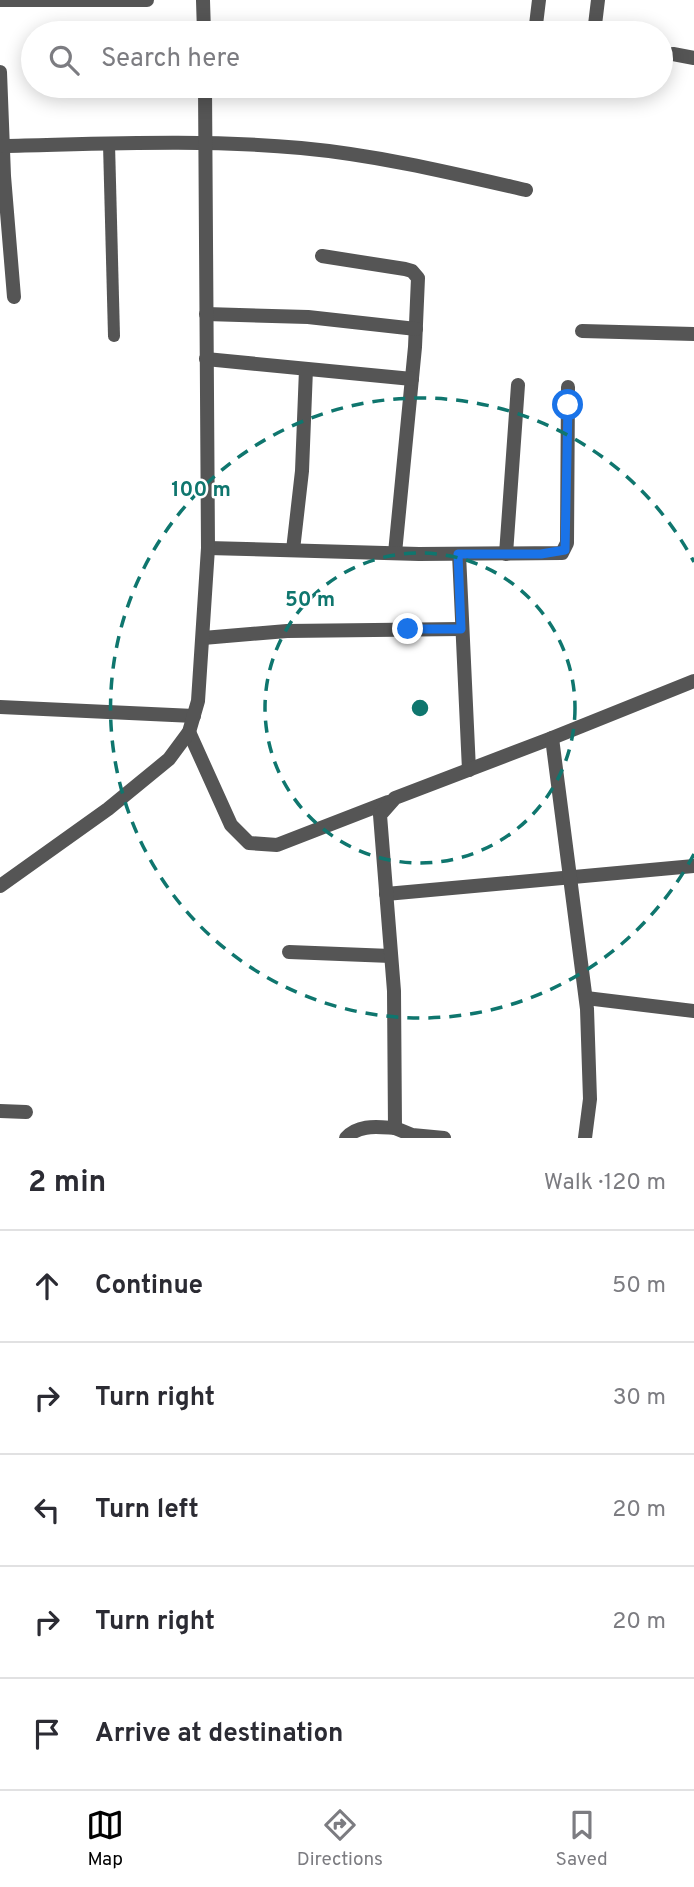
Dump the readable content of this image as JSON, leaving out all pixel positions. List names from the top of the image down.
{
  "page": {
    "search": "Search here",
    "heading": ["2 min", "Walk · 120 m"],
    "list": [
      ["Continue", "50 m"],
      ["Turn right", "30 m"],
      ["Turn left", "20 m"],
      ["Turn right", "20 m"],
      "Arrive at destination"
    ],
    "nav": ["Map", "Directions", "Saved"]
  },
  "rings": ["100 m", "50 m"]
}
